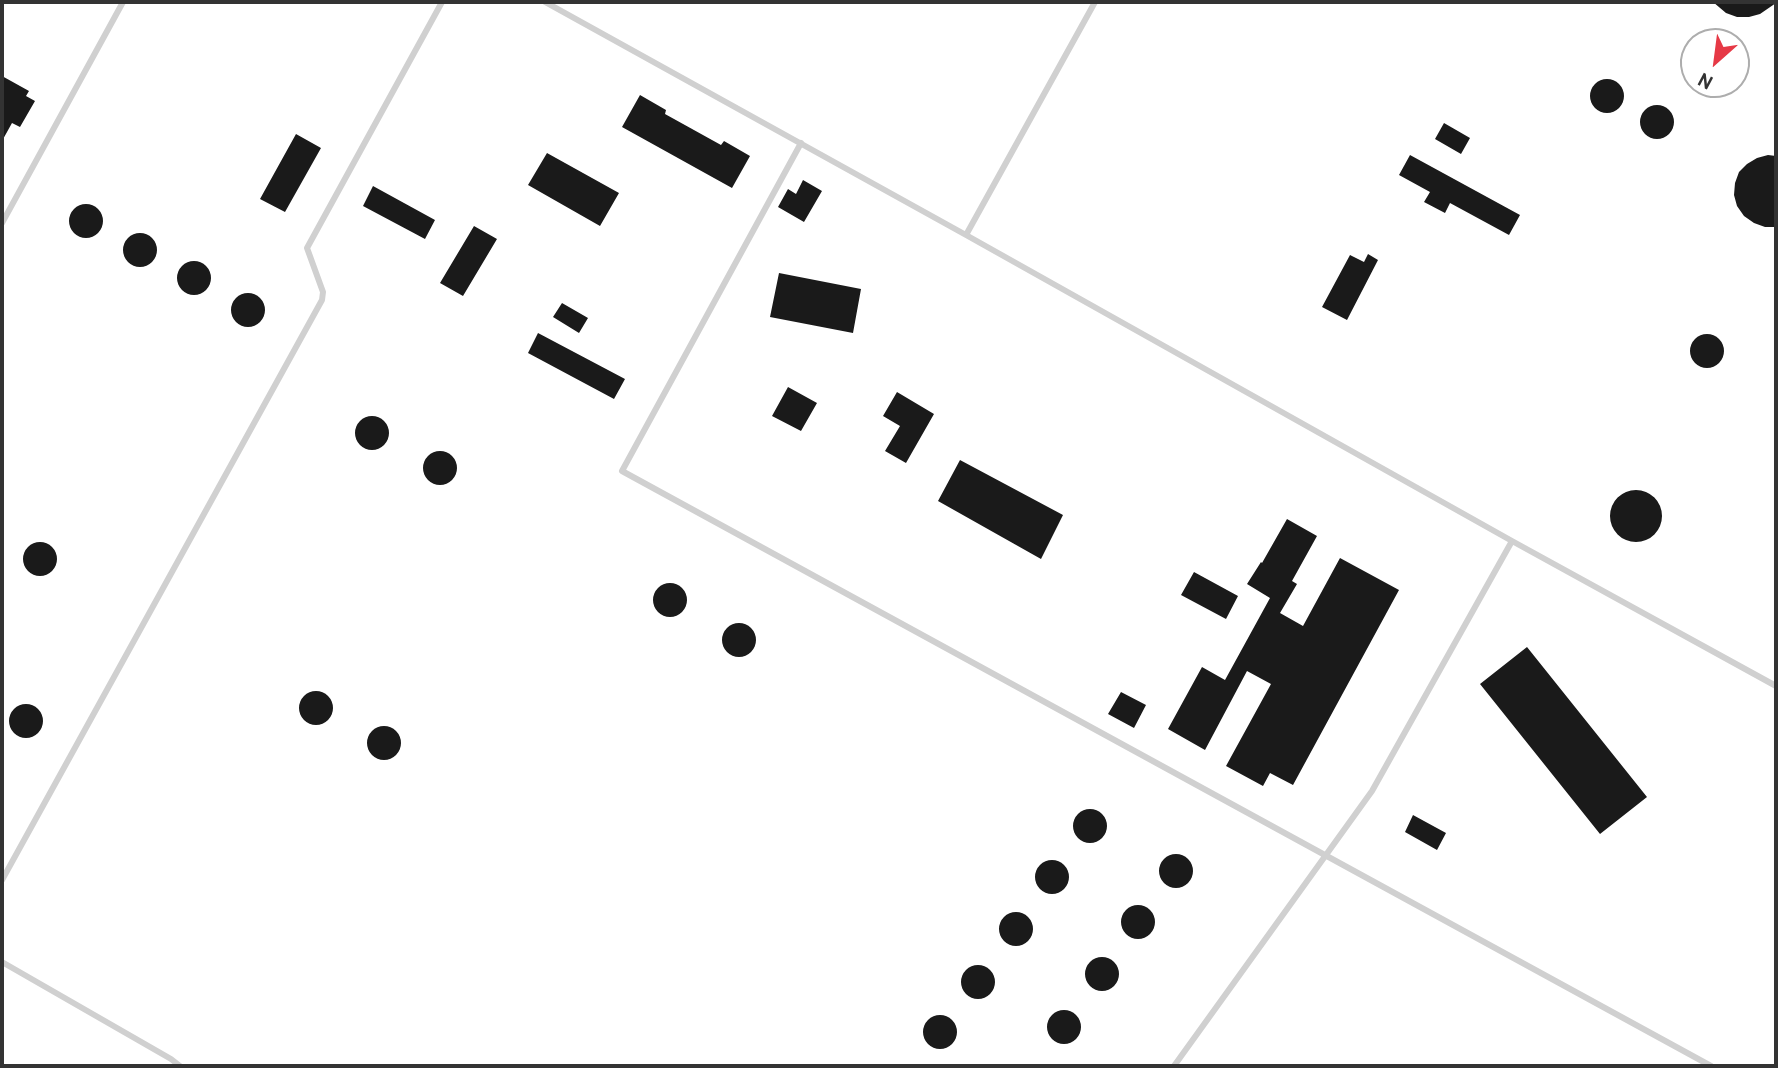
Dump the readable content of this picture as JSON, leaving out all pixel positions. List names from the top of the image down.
{
  "north": "bottom left"
}
